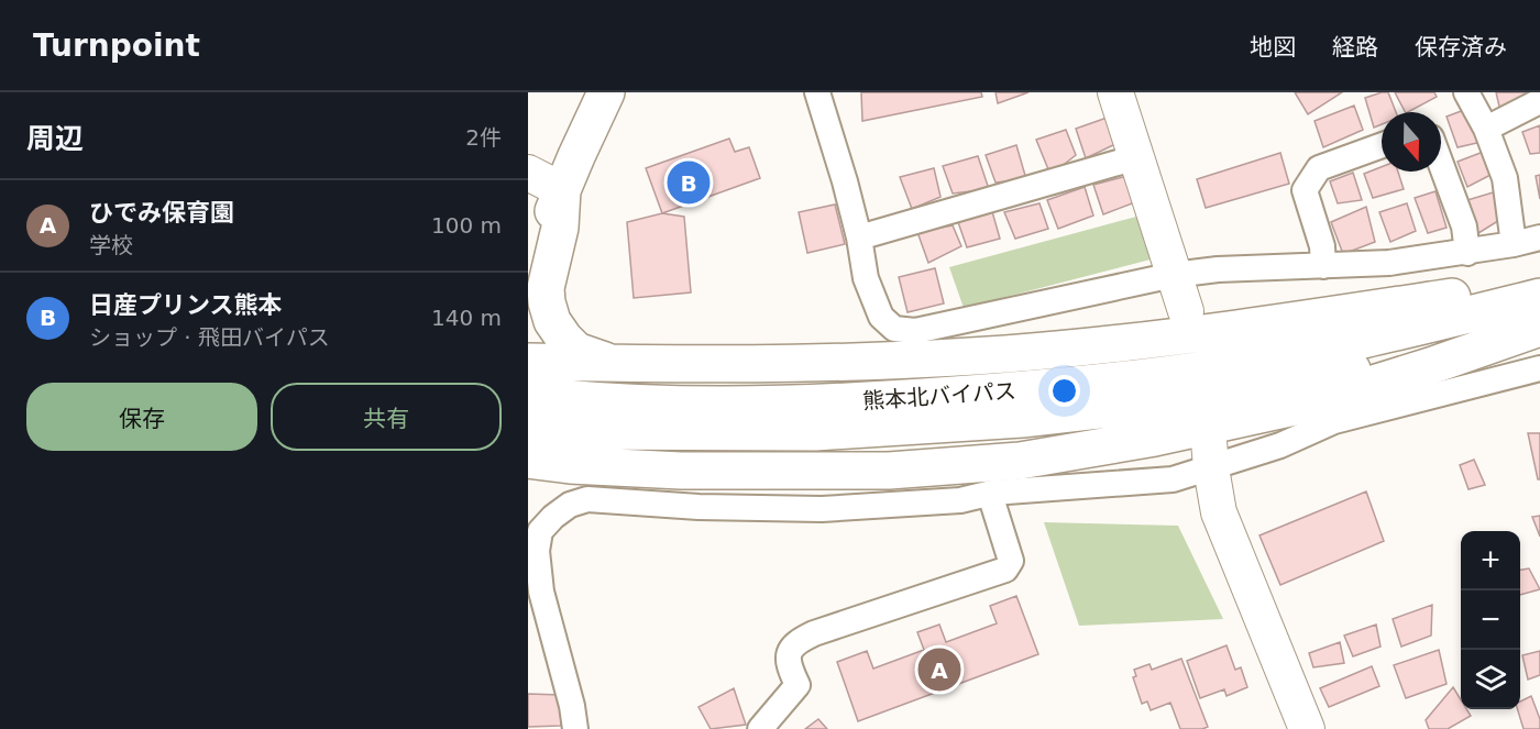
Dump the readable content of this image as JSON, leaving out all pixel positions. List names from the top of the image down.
{
  "streets": {
    "highway": ["熊本北バイパス"]
  },
  "north": "bottom",
  "page": {
    "header": "Turnpoint",
    "nav": ["地図", "経路", "保存済み"],
    "heading": ["周辺", "2件"],
    "pins": ["B", "A"],
    "list": [
      {
        "mark": "A",
        "name": "ひでみ保育園",
        "note": "学校",
        "value": "100 m"
      },
      {
        "mark": "B",
        "name": "日産プリンス熊本",
        "note": "ショップ · 飛田バイパス",
        "value": "140 m"
      }
    ],
    "buttons": ["保存", "共有"],
    "map_buttons": ["+", "−"]
  }
}
